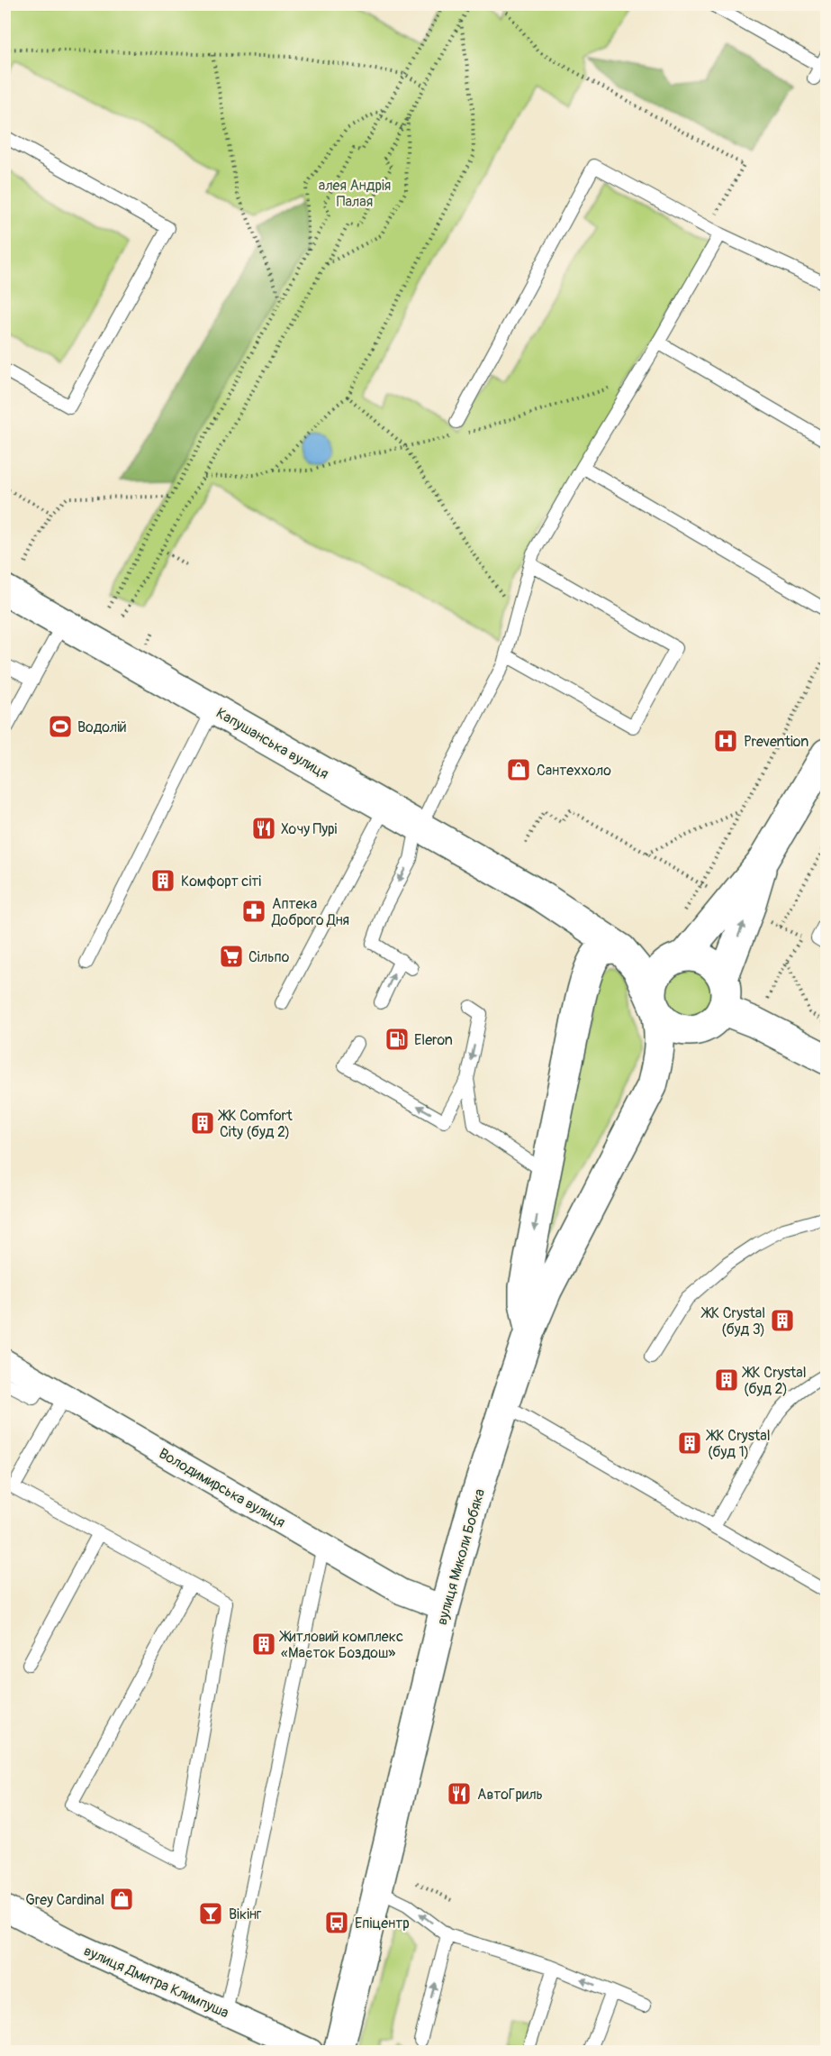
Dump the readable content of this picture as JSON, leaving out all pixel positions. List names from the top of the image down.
{
  "streets": {
    "street": [
      "Капушанська вулиця",
      "Володимирська вулиця",
      "вулиця Миколи Бобяка",
      "вулиця Дмитра Климпуша"
    ]
  },
  "crossings": [
    ["Капушанська вулиця", "вулиця Миколи Бобяка"],
    ["Володимирська вулиця", "вулиця Миколи Бобяка"]
  ],
  "parks": ["алея Андрія Палая"],
  "places": {
    "sports": ["Водолій"],
    "hospital": ["Prevention"],
    "shop": ["Сантеххоло", "Grey Cardinal"],
    "restaurant": ["Хочу Пурі", "АвтоГриль"],
    "building": [
      "Комфорт сіті",
      "ЖК Comfort City (буд 2)",
      "ЖК Crystal (буд 3)",
      "ЖК Crystal (буд 2)",
      "ЖК Crystal (буд 1)",
      "Житловий комплекс «Маєток Боздош»"
    ],
    "pharmacy": ["Аптека Доброго Дня"],
    "supermarket": ["Сільпо"],
    "fuel station": ["Eleron"],
    "bar": ["Вікінг"],
    "bus stop": ["Епіцентр"]
  }
}
